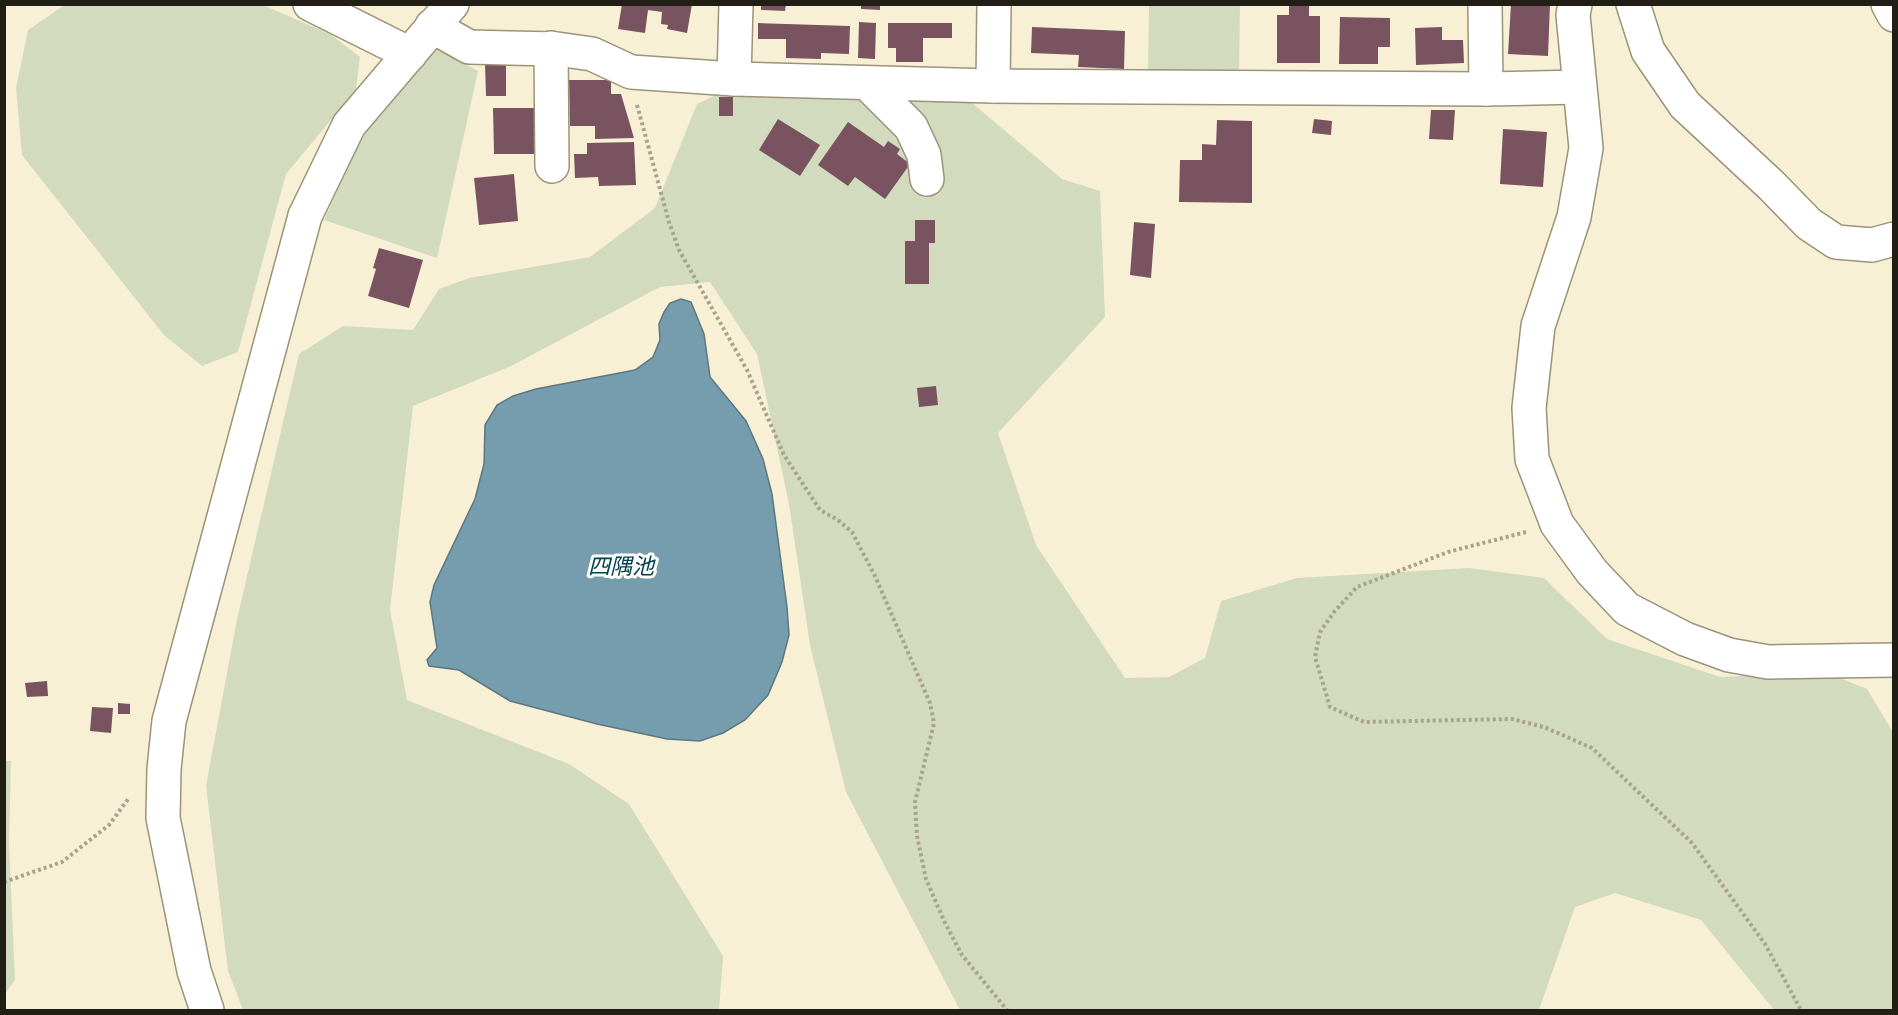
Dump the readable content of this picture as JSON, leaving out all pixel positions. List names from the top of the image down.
{
  "water": ["四隅池"]
}
